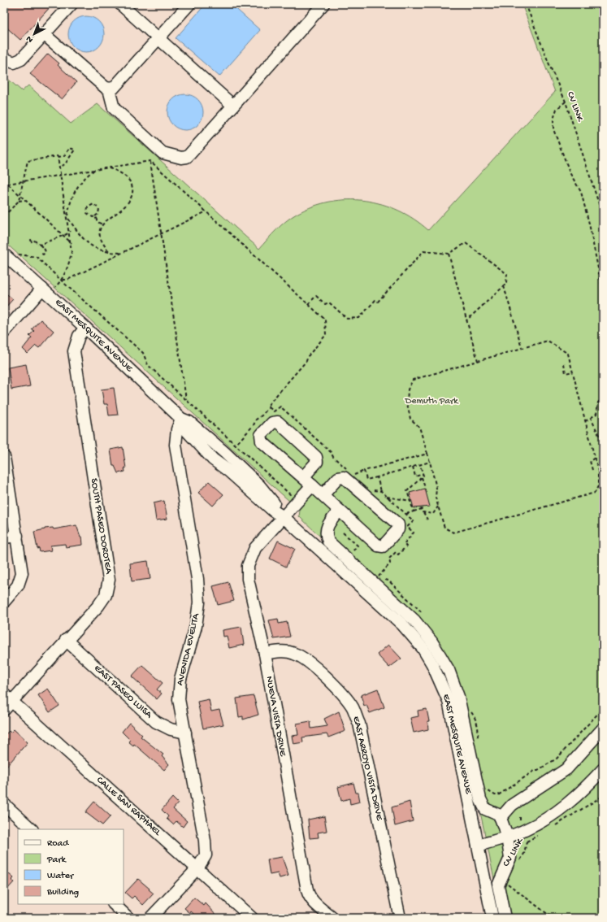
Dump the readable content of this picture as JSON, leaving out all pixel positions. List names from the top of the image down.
{
  "streets": {
    "street": [
      "EAST MESQUITE AVENUE",
      "SOUTH PASEO DOROTEA",
      "AVENIDA EVELITA",
      "EAST PASEO LUISA",
      "NUEVA VISTA DRIVE",
      "EAST ARROYO VISTA DRIVE",
      "CALLE SAN RAPHAEL"
    ],
    "path": ["CV LINK"]
  },
  "crossings": [
    ["EAST MESQUITE AVENUE", "SOUTH PASEO DOROTEA"],
    ["EAST MESQUITE AVENUE", "AVENIDA EVELITA"],
    ["EAST MESQUITE AVENUE", "NUEVA VISTA DRIVE"],
    ["SOUTH PASEO DOROTEA", "EAST PASEO LUISA"],
    ["SOUTH PASEO DOROTEA", "CALLE SAN RAPHAEL"],
    ["AVENIDA EVELITA", "EAST PASEO LUISA"],
    ["AVENIDA EVELITA", "CALLE SAN RAPHAEL"],
    ["NUEVA VISTA DRIVE", "EAST ARROYO VISTA DRIVE"]
  ],
  "parks": ["Demuth Park"],
  "legend": [
    "Road",
    "Park",
    "Water",
    "Building"
  ],
  "north": "bottom left"
}
